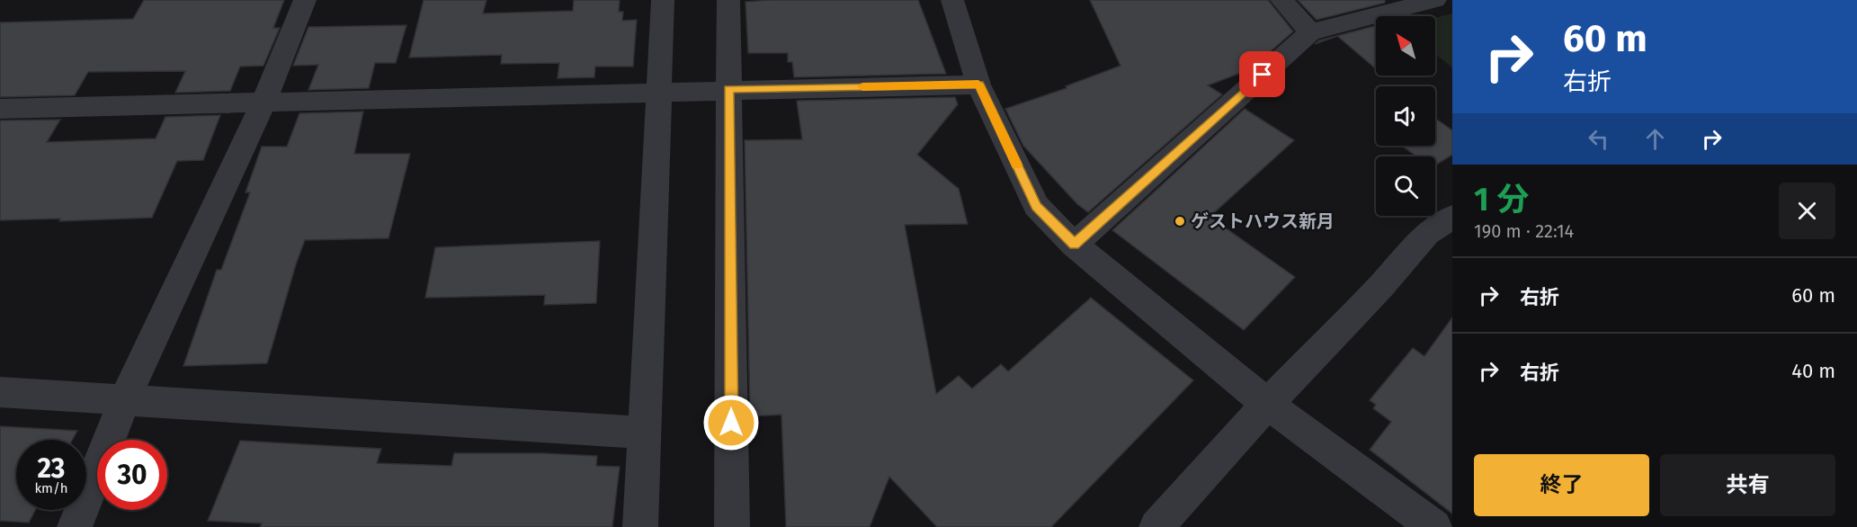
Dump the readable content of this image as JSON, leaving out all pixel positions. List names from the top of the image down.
{
  "places": ["ゲストハウス新月"],
  "north": "top left",
  "page": {
    "turn": ["60 m", "右折"],
    "heading": ["1 分", "190 m · 22:14"],
    "list": [
      {
        "name": "右折",
        "value": "60 m"
      },
      {
        "name": "右折",
        "value": "40 m"
      }
    ],
    "speed": "23 km/h",
    "limit": "30",
    "buttons": ["終了", "共有"]
  }
}
